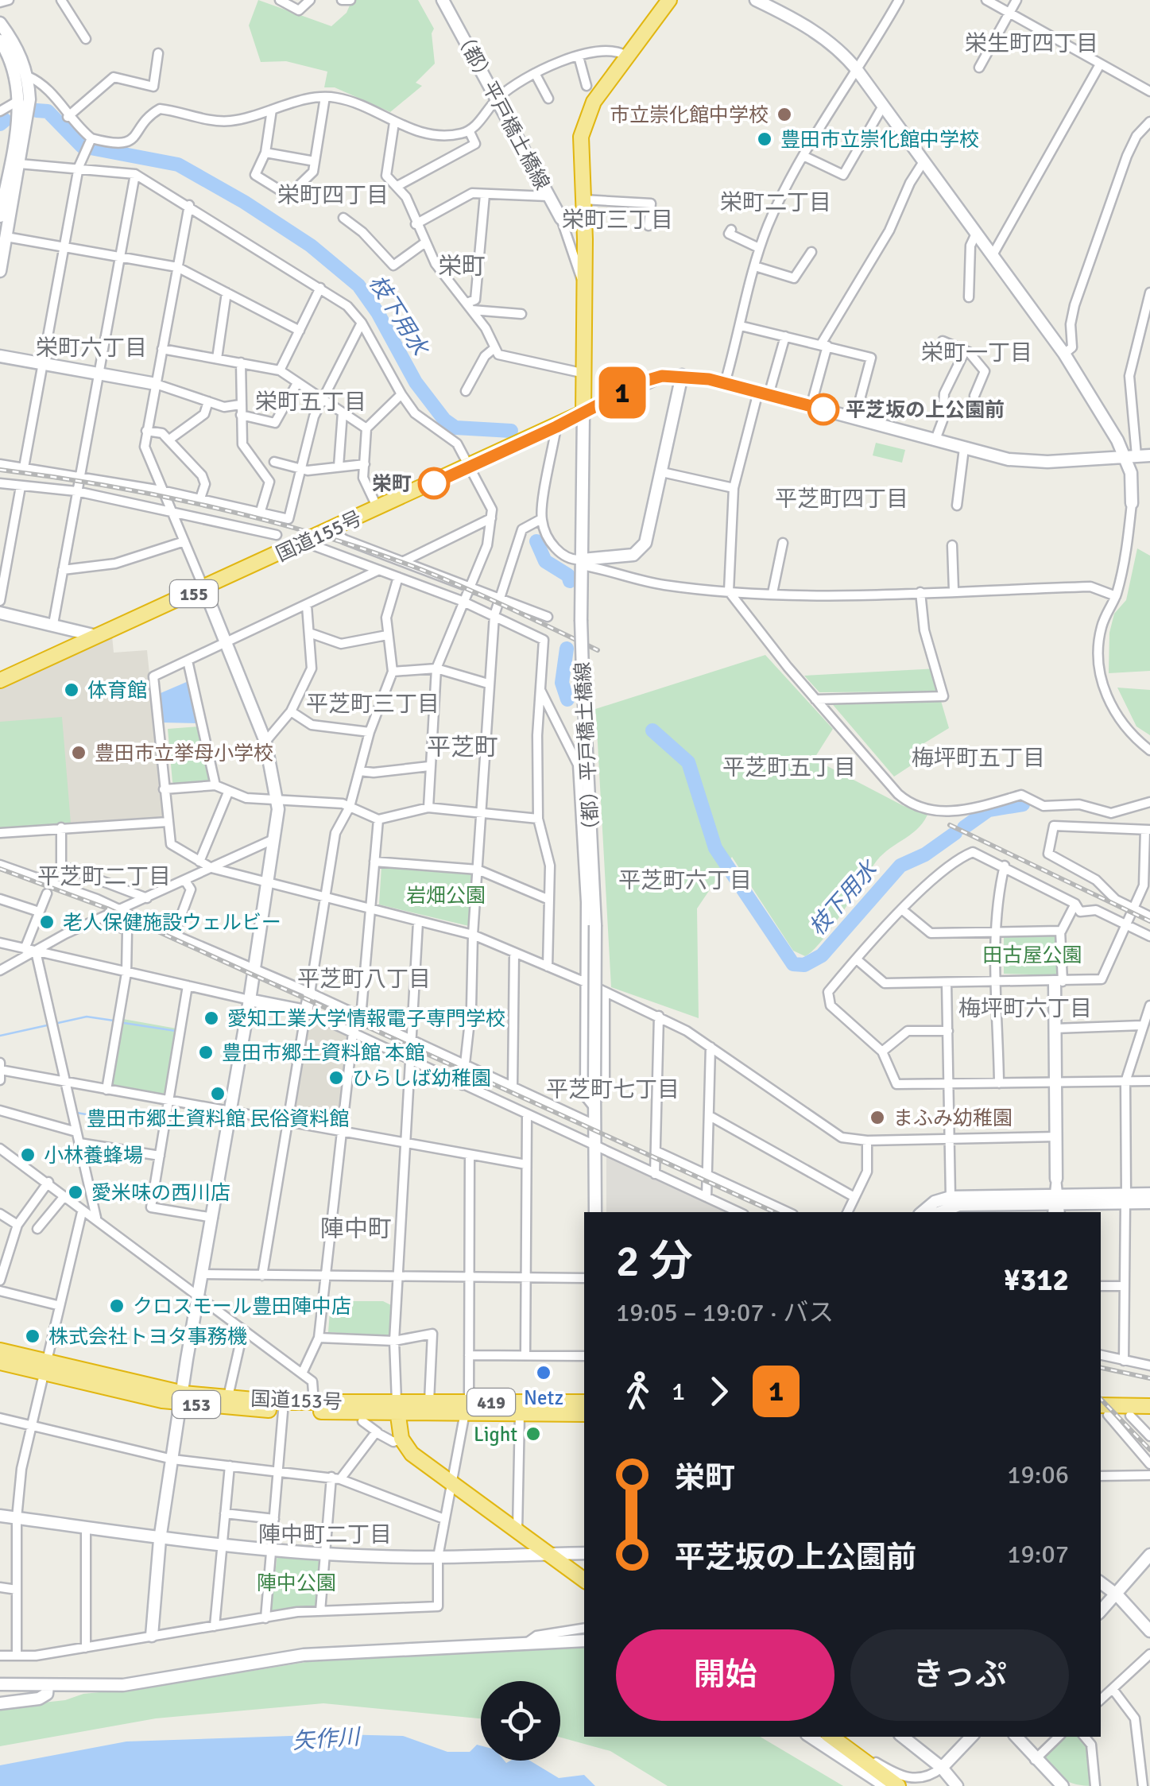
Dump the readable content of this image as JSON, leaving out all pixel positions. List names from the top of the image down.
{
  "streets": {
    "highway": [
      "国道155号",
      "155",
      "国道153号",
      "419",
      "153"
    ],
    "street": ["（都）平戸橋土橋線"]
  },
  "crossings": [
    ["（都）平戸橋土橋線", "国道155号"],
    ["国道153号", "419"]
  ],
  "districts": [
    "栄生町四丁目",
    "栄町四丁目",
    "栄町二丁目",
    "栄町三丁目",
    "栄町",
    "栄町六丁目",
    "栄町一丁目",
    "栄町五丁目",
    "平芝町四丁目",
    "平芝町三丁目",
    "平芝町",
    "梅坪町五丁目",
    "平芝町五丁目",
    "平芝町二丁目",
    "平芝町六丁目",
    "平芝町八丁目",
    "梅坪町六丁目",
    "平芝町七丁目",
    "陣中町",
    "陣中町二丁目"
  ],
  "water": ["枝下用水", "矢作川"],
  "parks": ["岩畑公園", "田古屋公園", "陣中公園"],
  "places": [
    "市立崇化館中学校",
    "豊田市立崇化館中学校",
    "平芝坂の上公園前",
    "栄町",
    "体育館",
    "豊田市立挙母小学校",
    "老人保健施設ウェルビー",
    "愛知工業大学情報電子専門学校",
    "豊田市郷土資料館 本館",
    "ひらしば幼稚園",
    "豊田市郷土資料館 民俗資料館",
    "まふみ幼稚園",
    "小林養蜂場",
    "愛米味の西川店",
    "クロスモール豊田陣中店",
    "株式会社トヨタ事務機",
    "Netz",
    "Light"
  ],
  "lines": ["bus line 1"],
  "page": {
    "on_map": "1",
    "heading": ["2 分", "19:05 – 19:07 · バス", "¥312"],
    "legs": ["1", "1"],
    "list": [
      {
        "name": "栄町",
        "value": "19:06"
      },
      {
        "name": "平芝坂の上公園前",
        "value": "19:07"
      }
    ],
    "buttons": ["開始", "きっぷ"]
  }
}
